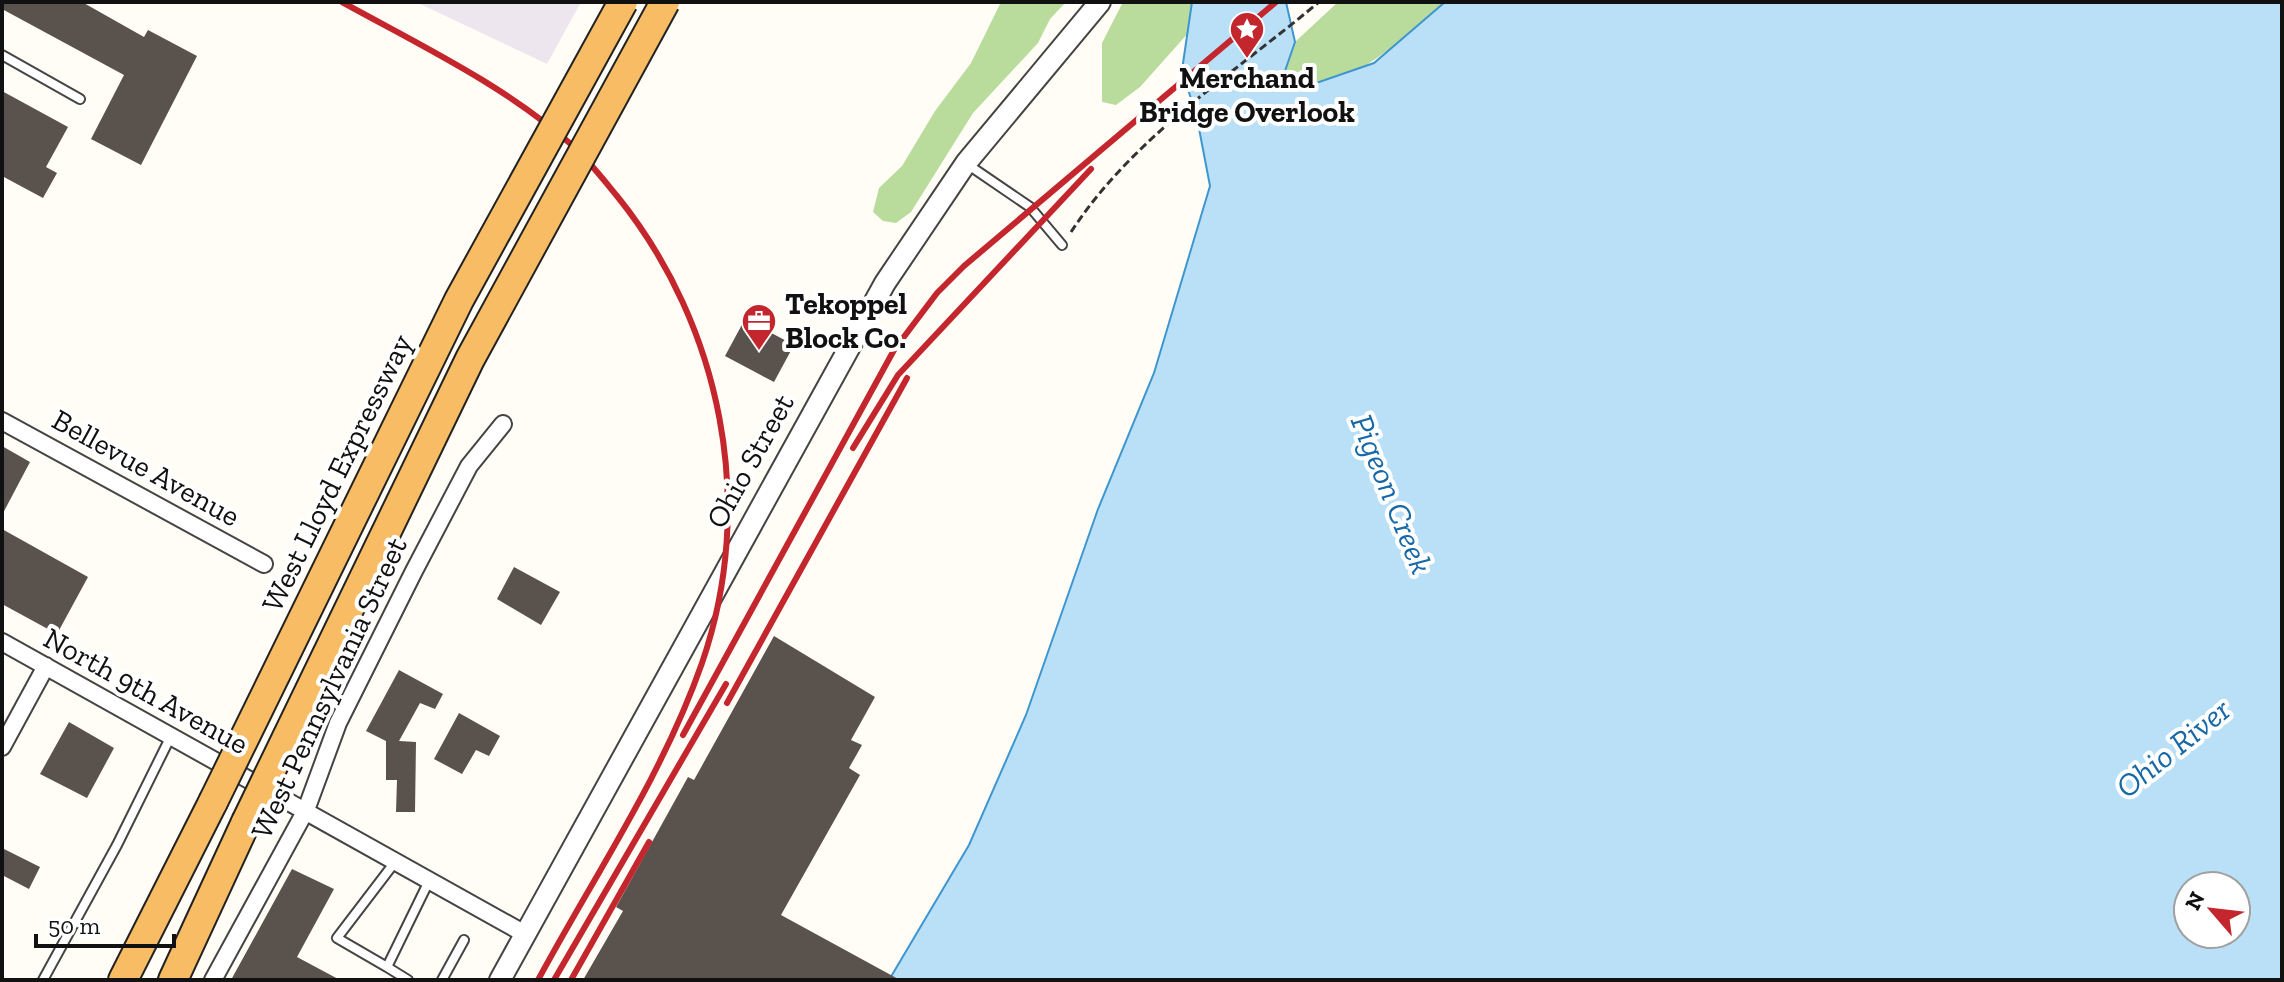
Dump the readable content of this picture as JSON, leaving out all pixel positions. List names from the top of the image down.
{
  "streets": {
    "highway": ["West Lloyd Expressway"],
    "street": [
      "Ohio Street",
      "Bellevue Avenue",
      "West Pennsylvania Street",
      "North 9th Avenue"
    ]
  },
  "crossings": [
    ["Ohio Street", "North 9th Avenue"],
    ["West Pennsylvania Street", "North 9th Avenue"]
  ],
  "water": ["Pigeon Creek", "Ohio River"],
  "places": {
    "place": ["Merchand Bridge Overlook"],
    "office": ["Tekoppel Block Co."]
  },
  "scale_bar": "50 m",
  "north": "top left"
}
